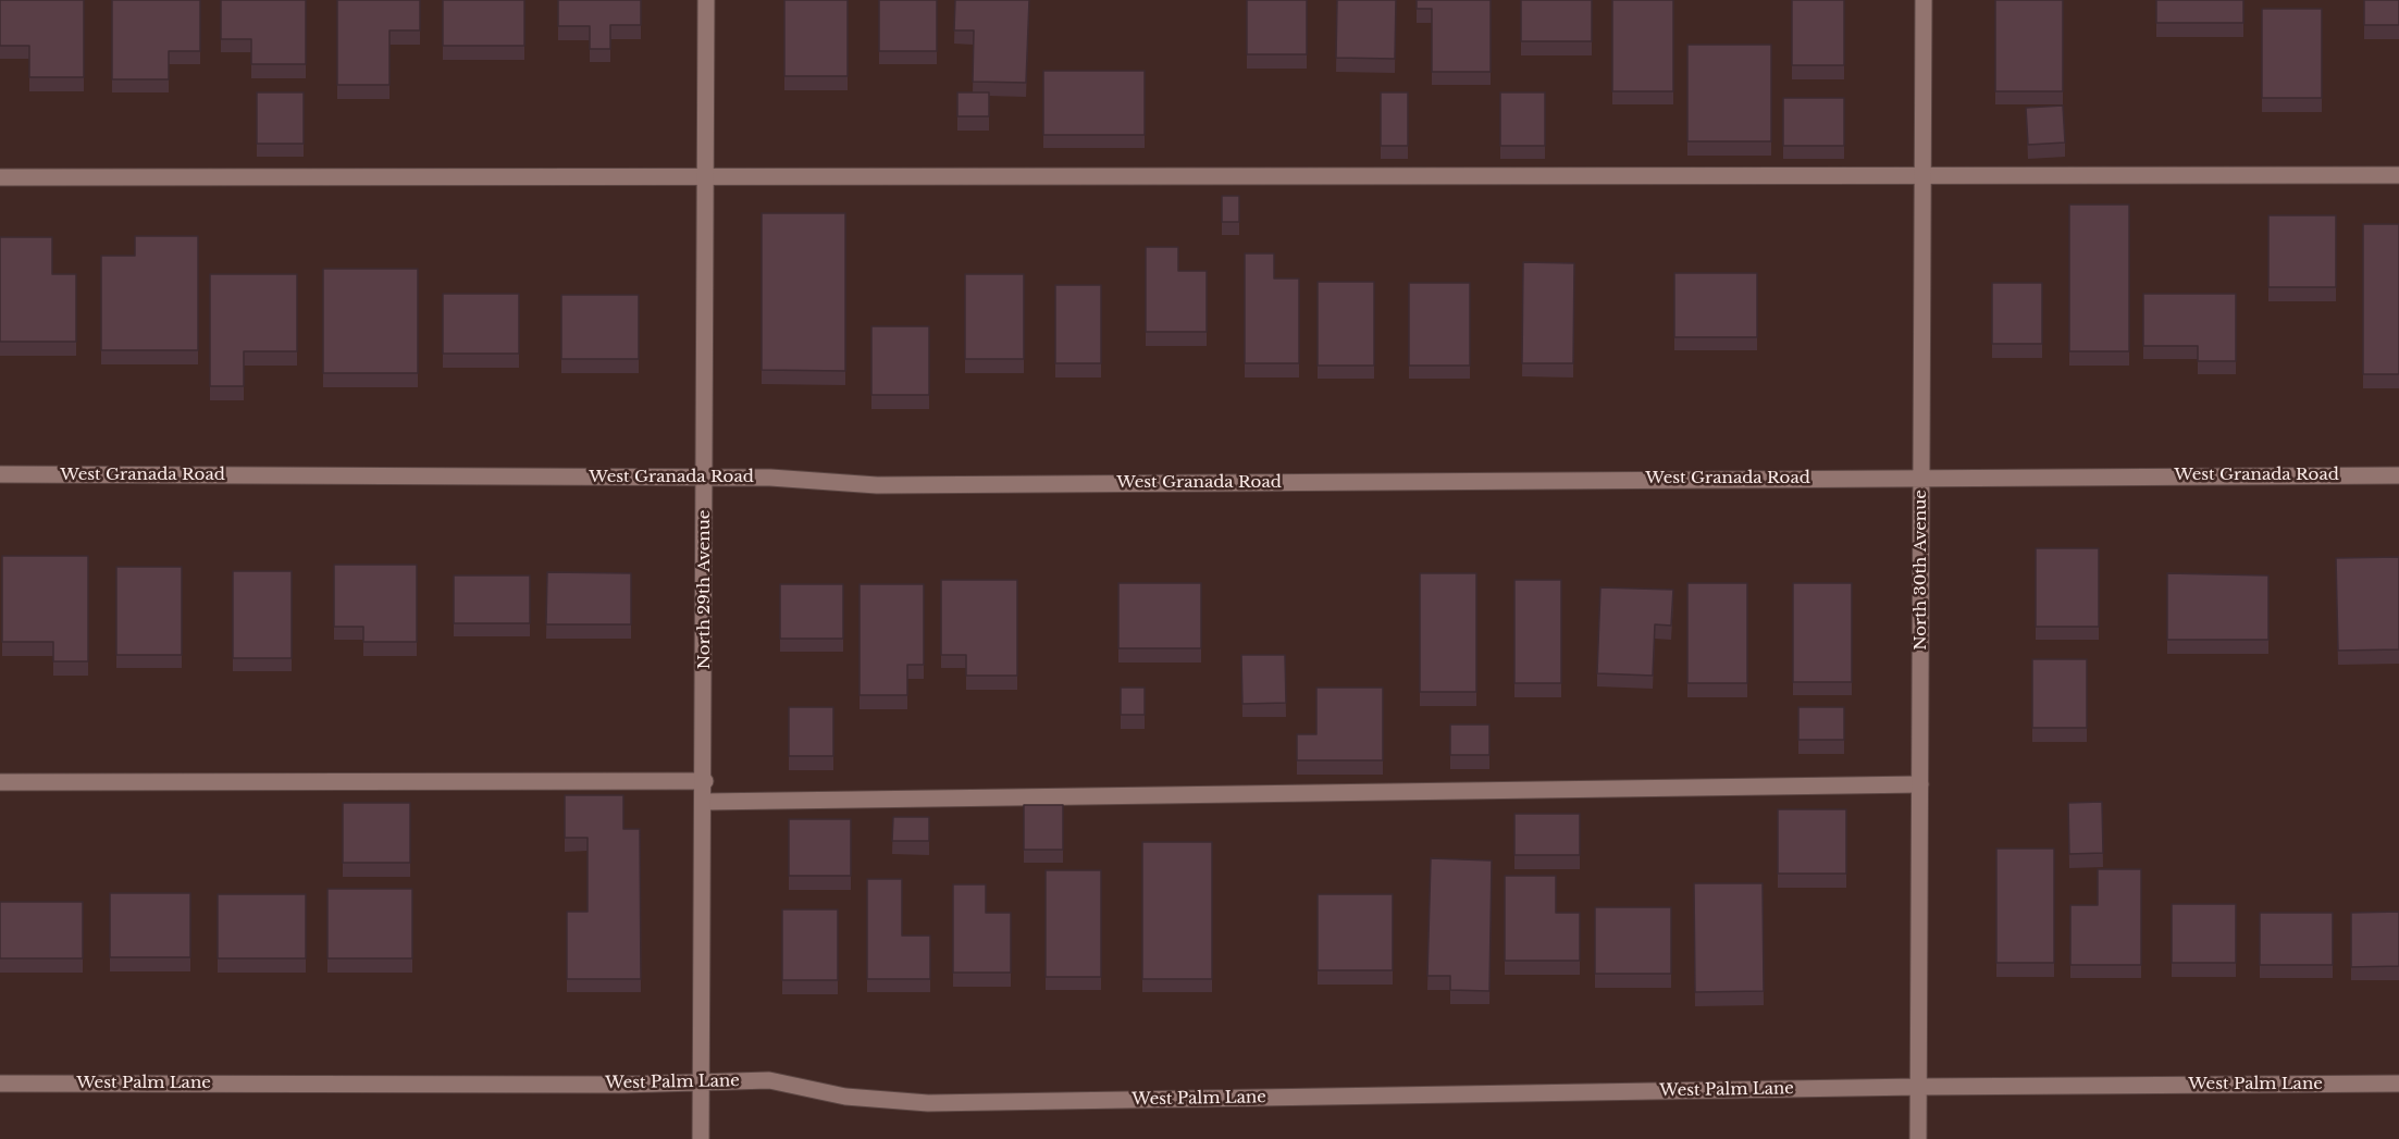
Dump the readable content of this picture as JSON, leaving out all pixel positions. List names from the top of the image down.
{
  "streets": {
    "street": [
      "West Granada Road",
      "North 30th Avenue",
      "North 29th Avenue",
      "West Palm Lane"
    ]
  },
  "crossings": [
    ["West Granada Road", "North 30th Avenue"],
    ["West Granada Road", "North 29th Avenue"],
    ["North 30th Avenue", "West Palm Lane"],
    ["North 29th Avenue", "West Palm Lane"]
  ]
}
